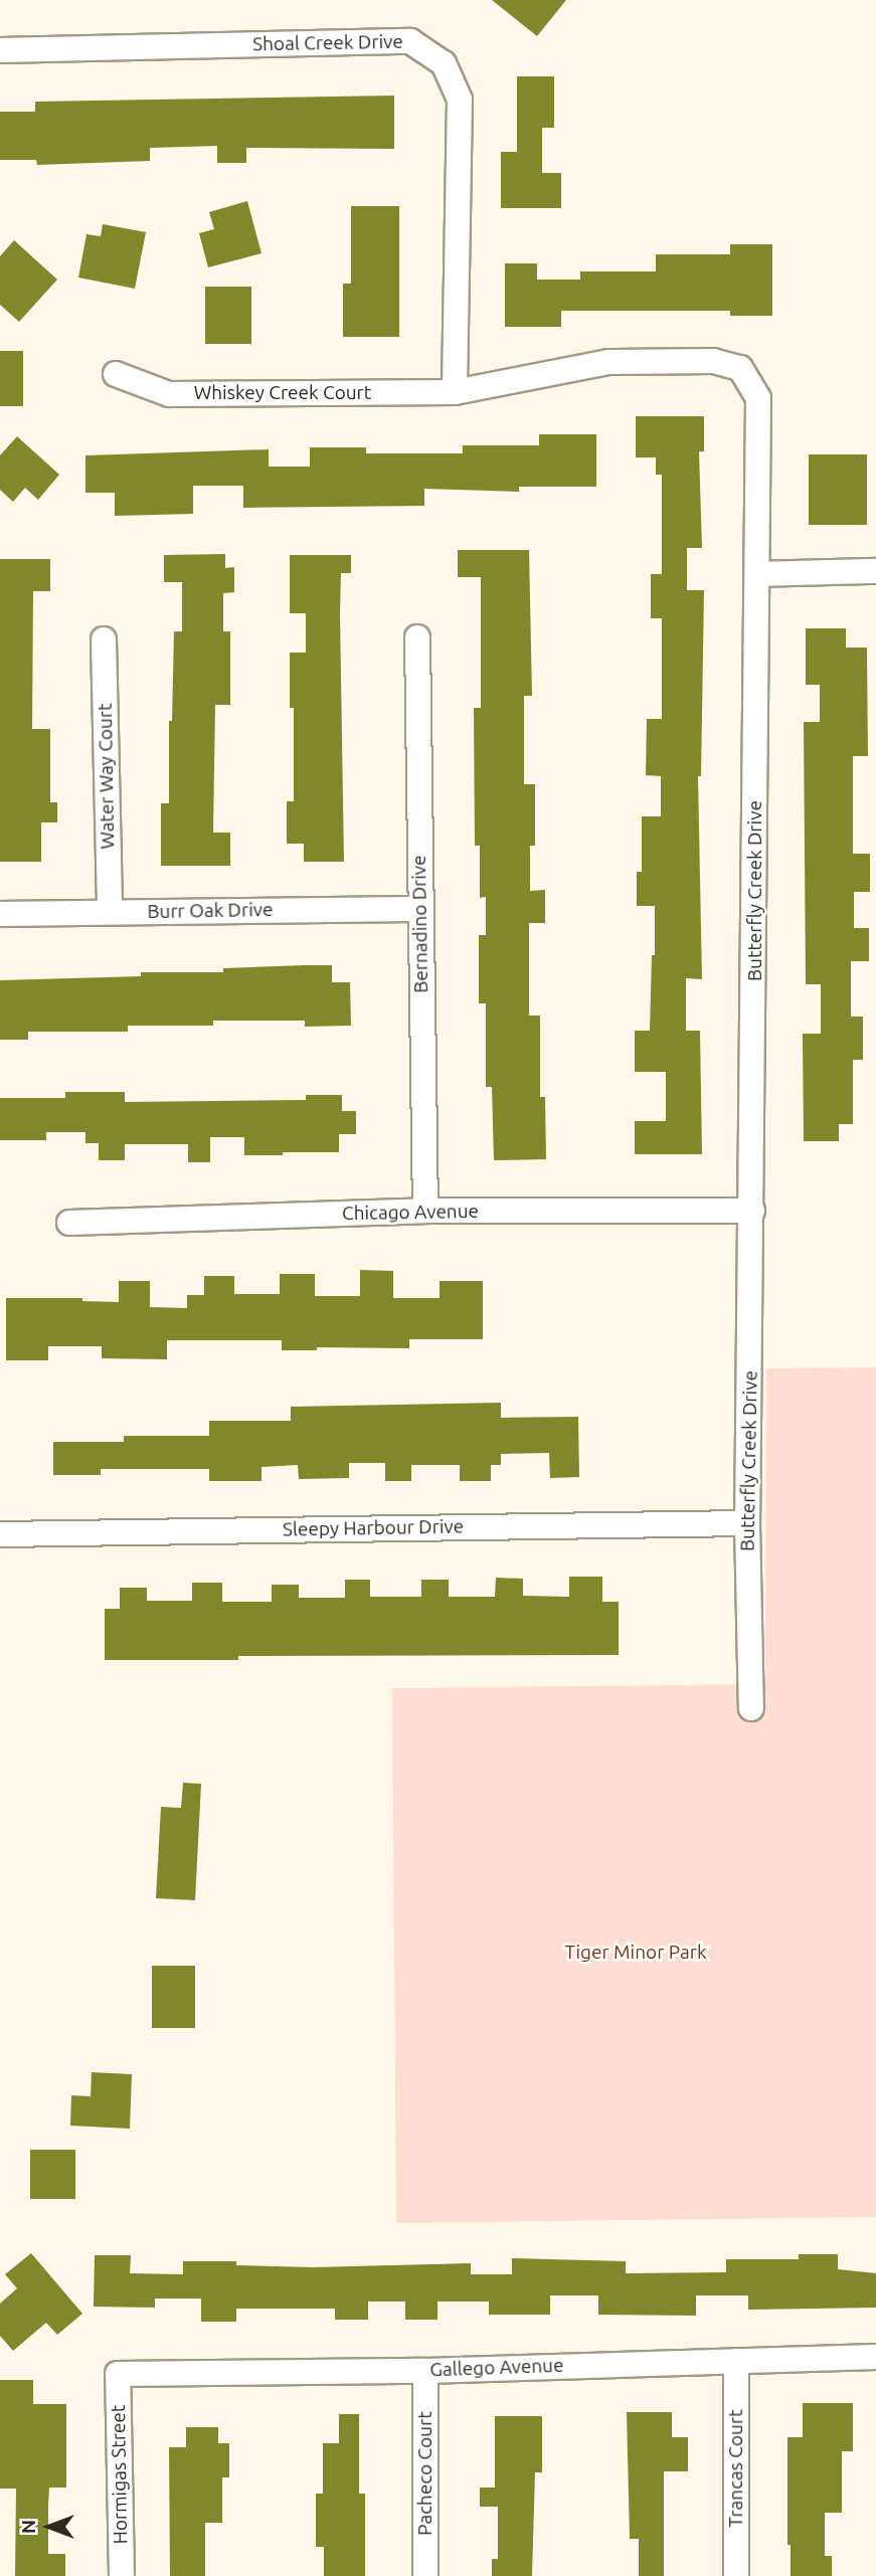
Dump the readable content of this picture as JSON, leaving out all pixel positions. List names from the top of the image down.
{
  "streets": {
    "street": [
      "Shoal Creek Drive",
      "Whiskey Creek Court",
      "Water Way Court",
      "Butterfly Creek Drive",
      "Burr Oak Drive",
      "Bernadino Drive",
      "Chicago Avenue",
      "Sleepy Harbour Drive",
      "Gallego Avenue",
      "Trancas Court",
      "Pacheco Court",
      "Hormigas Street"
    ]
  },
  "crossings": [
    ["Shoal Creek Drive", "Whiskey Creek Court"],
    ["Shoal Creek Drive", "Butterfly Creek Drive"],
    ["Whiskey Creek Court", "Butterfly Creek Drive"],
    ["Water Way Court", "Burr Oak Drive"],
    ["Butterfly Creek Drive", "Chicago Avenue"],
    ["Butterfly Creek Drive", "Sleepy Harbour Drive"],
    ["Burr Oak Drive", "Bernadino Drive"],
    ["Bernadino Drive", "Chicago Avenue"],
    ["Gallego Avenue", "Trancas Court"],
    ["Gallego Avenue", "Pacheco Court"],
    ["Gallego Avenue", "Hormigas Street"]
  ],
  "parks": ["Tiger Minor Park"],
  "north": "left"
}
